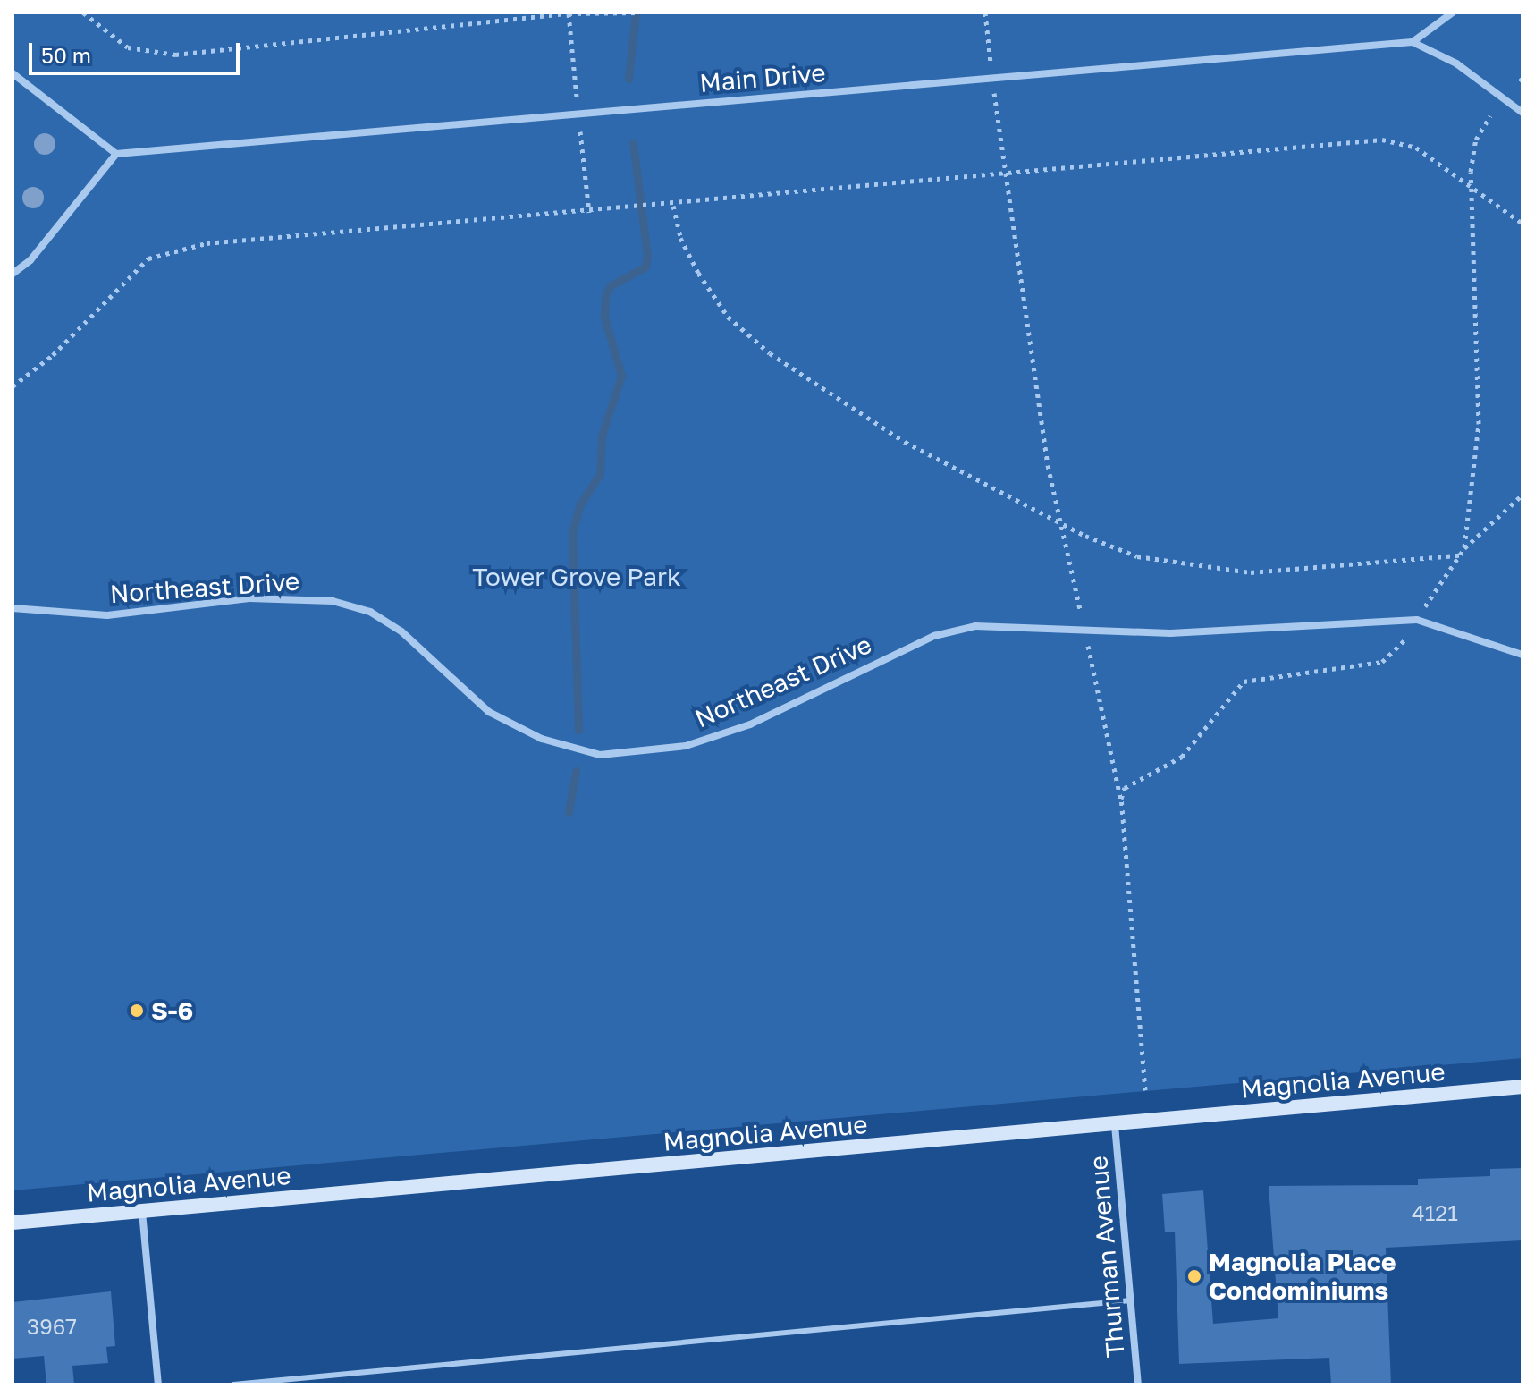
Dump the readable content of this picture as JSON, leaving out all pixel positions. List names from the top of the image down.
{
  "streets": {
    "street": [
      "Main Drive",
      "Northeast Drive",
      "Magnolia Avenue",
      "Thurman Avenue"
    ]
  },
  "crossings": [
    ["Magnolia Avenue", "Thurman Avenue"]
  ],
  "parks": ["Tower Grove Park"],
  "places": ["S-6", "Magnolia Place Condominiums"],
  "house_numbers": ["4121", "3967"],
  "scale_bar": "50 m"
}
